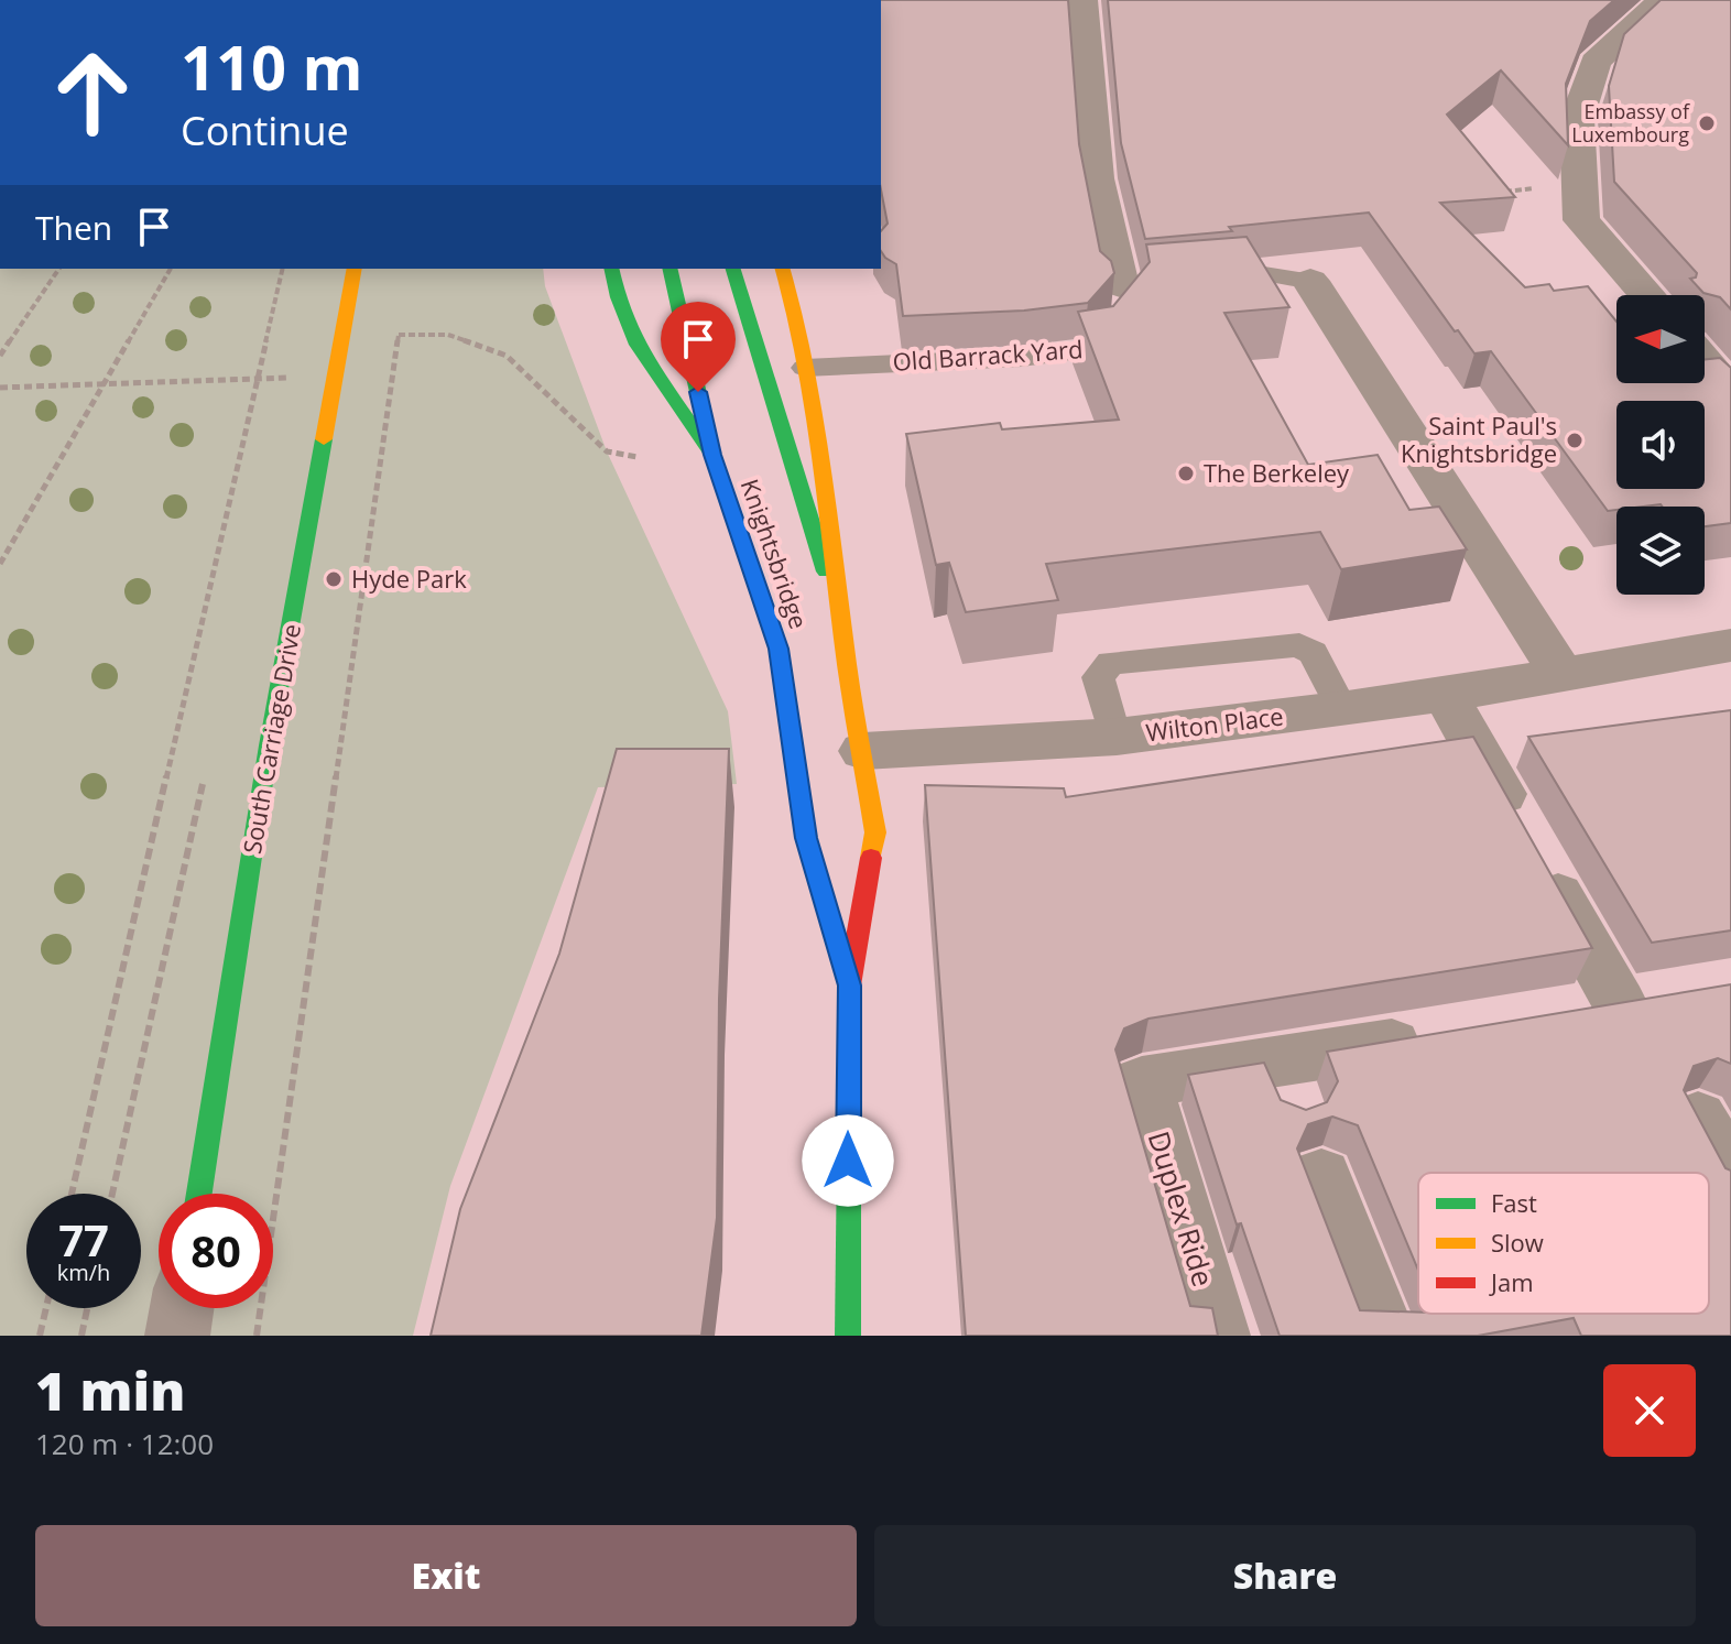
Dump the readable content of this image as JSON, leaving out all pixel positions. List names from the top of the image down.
{
  "streets": {
    "main road": ["Knightsbridge", "South Carriage Drive"],
    "street": ["Wilton Place", "Duplex Ride"],
    "lane": ["Old Barrack Yard"]
  },
  "crossings": [
    ["Old Barrack Yard", "Knightsbridge"],
    ["Knightsbridge", "Wilton Place"]
  ],
  "places": [
    "Embassy of Luxembourg",
    "Saint Paul's Knightsbridge",
    "The Berkeley",
    "Hyde Park"
  ],
  "legend": ["Fast", "Slow", "Jam"],
  "north": "left",
  "page": {
    "turn": ["110 m", "Continue"],
    "then": "Then",
    "speed": "77 km/h",
    "limit": "80",
    "heading": ["1 min", "120 m · 12:00"],
    "buttons": ["Exit", "Share"]
  }
}
